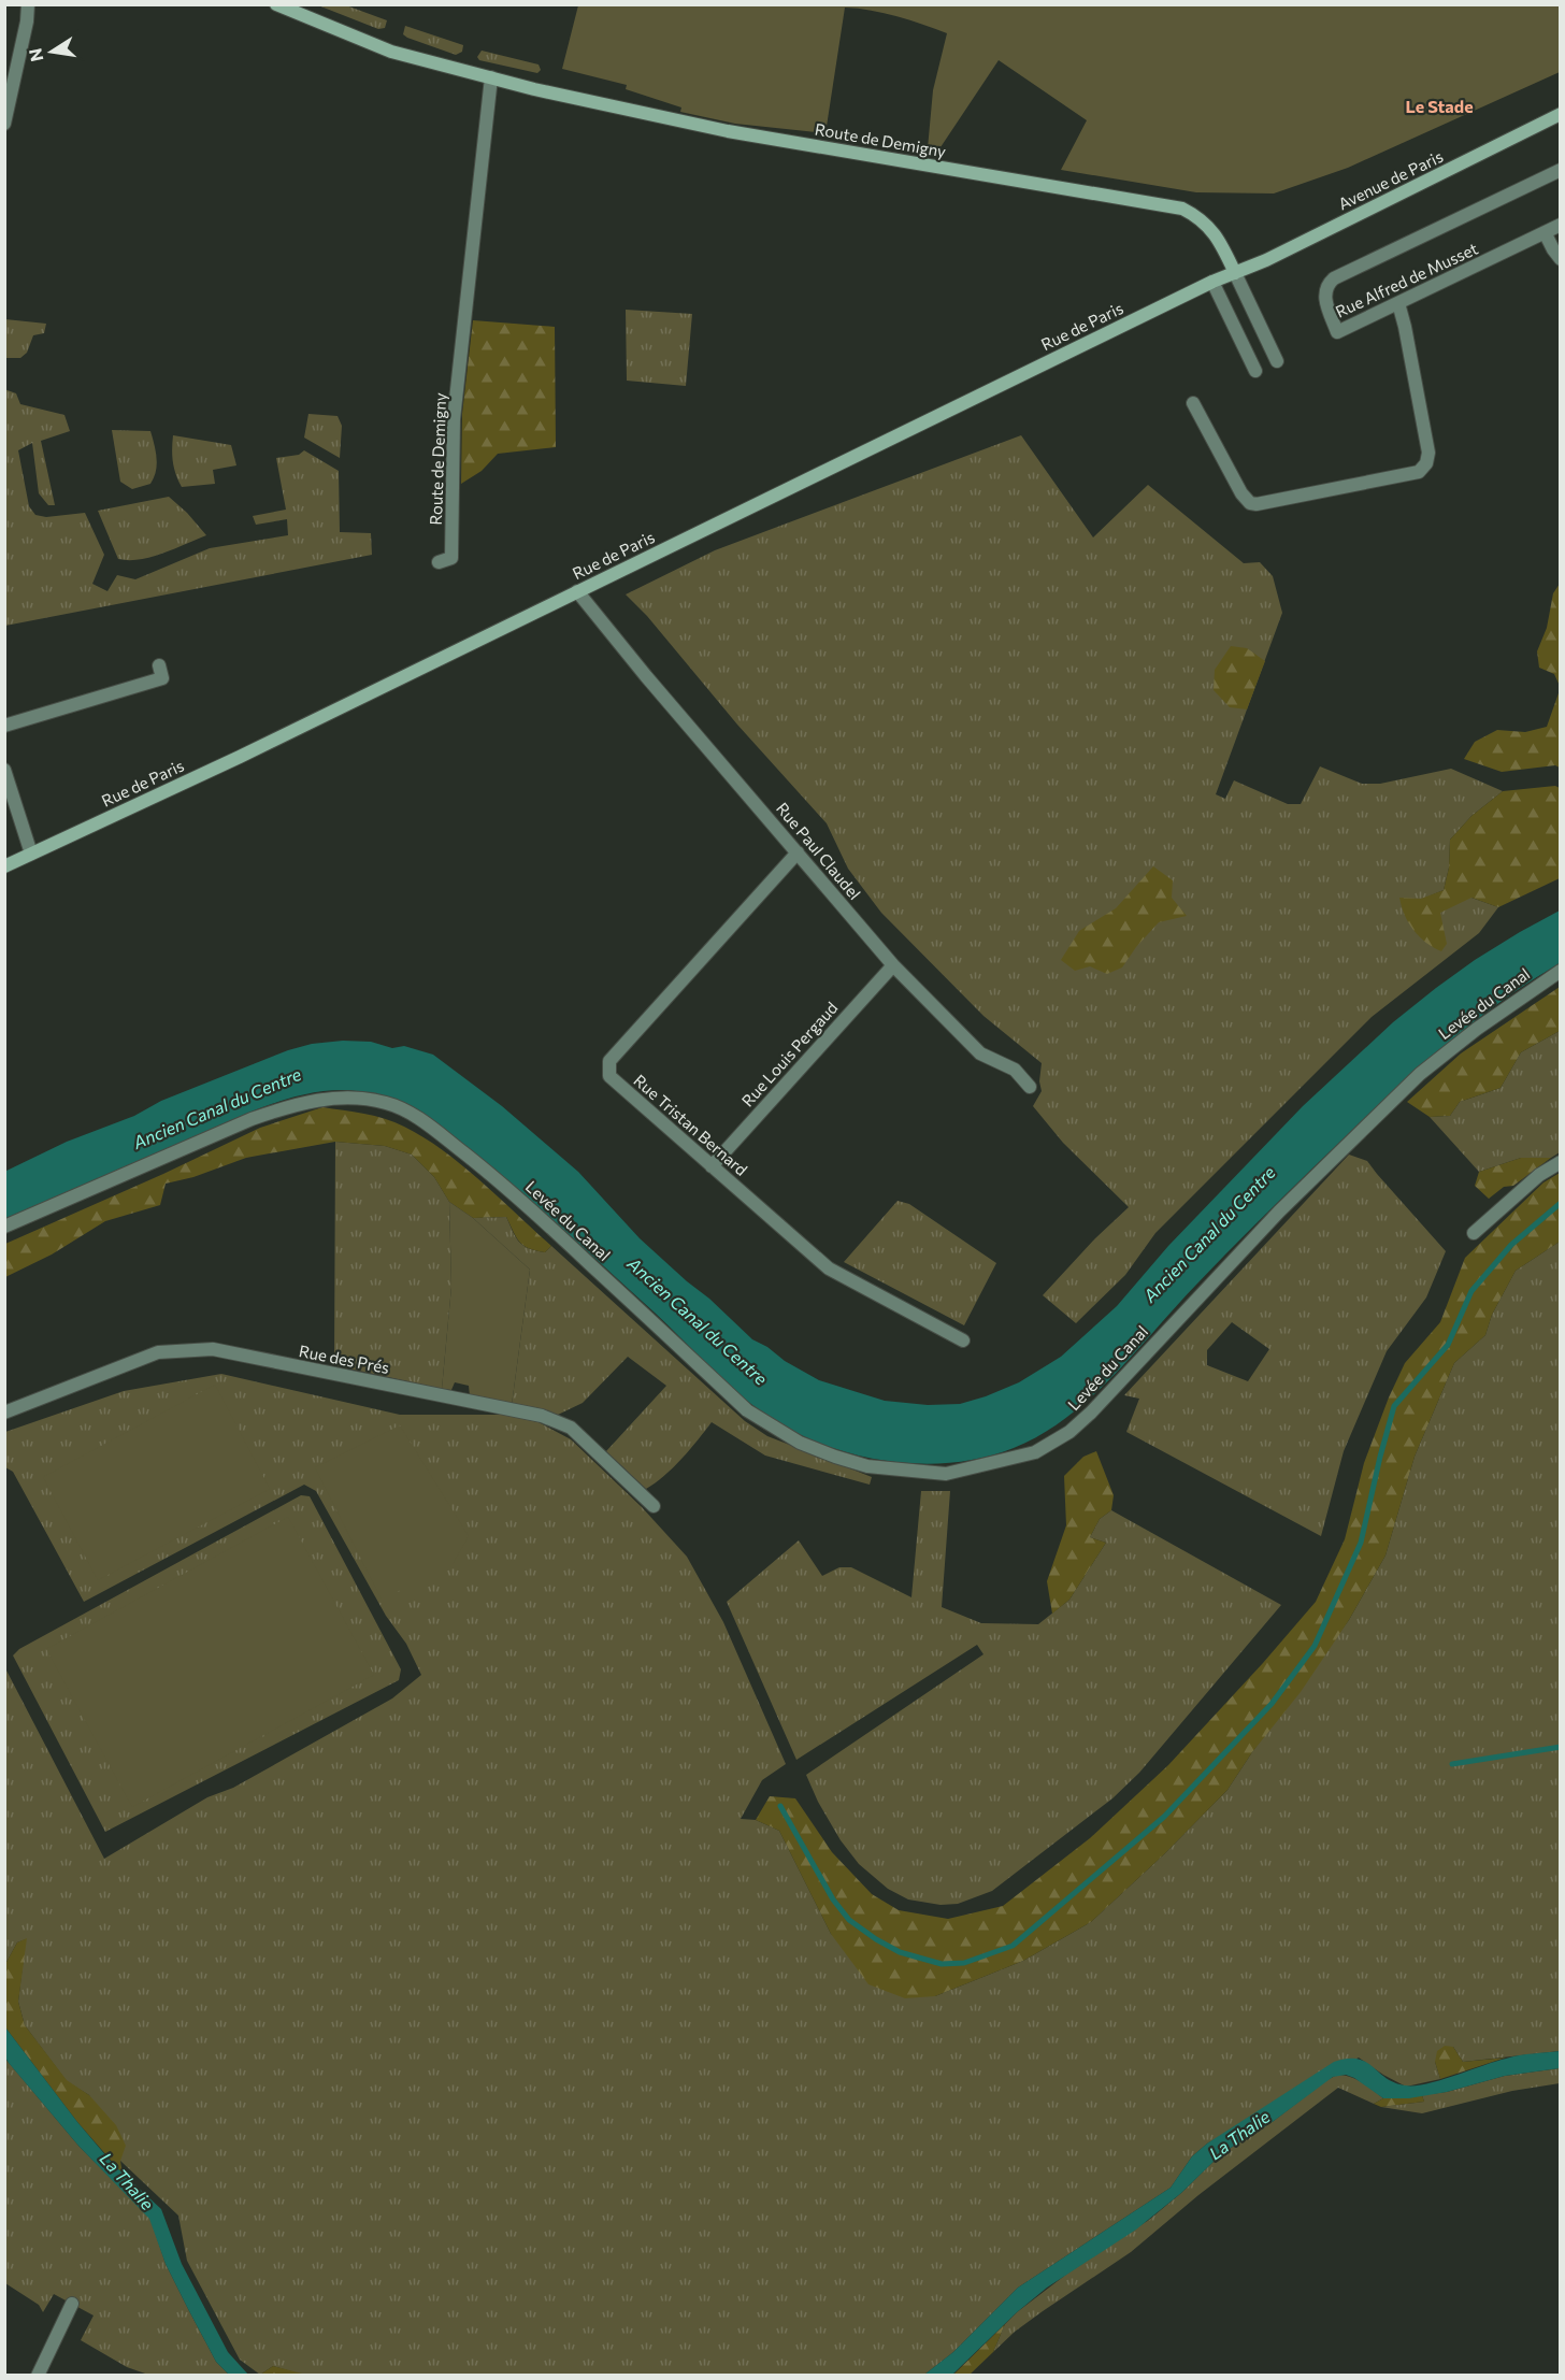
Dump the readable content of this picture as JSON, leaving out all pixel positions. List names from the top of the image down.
{
  "streets": {
    "main road": ["Route de Demigny", "Avenue de Paris", "Rue de Paris"],
    "street": [
      "Rue Alfred de Musset",
      "Rue Paul Claudel",
      "Levée du Canal",
      "Rue Louis Pergaud",
      "Rue Tristan Bernard",
      "Rue des Prés"
    ]
  },
  "crossings": [
    ["Route de Demigny", "Avenue de Paris"],
    ["Route de Demigny", "Rue de Paris"],
    ["Avenue de Paris", "Rue de Paris"],
    ["Rue de Paris", "Rue Paul Claudel"],
    ["Rue Paul Claudel", "Rue Louis Pergaud"],
    ["Rue Paul Claudel", "Rue Tristan Bernard"],
    ["Rue Louis Pergaud", "Rue Tristan Bernard"]
  ],
  "districts": ["Le Stade"],
  "water": ["Ancien Canal du Centre", "La Thalie"],
  "north": "left"
}
